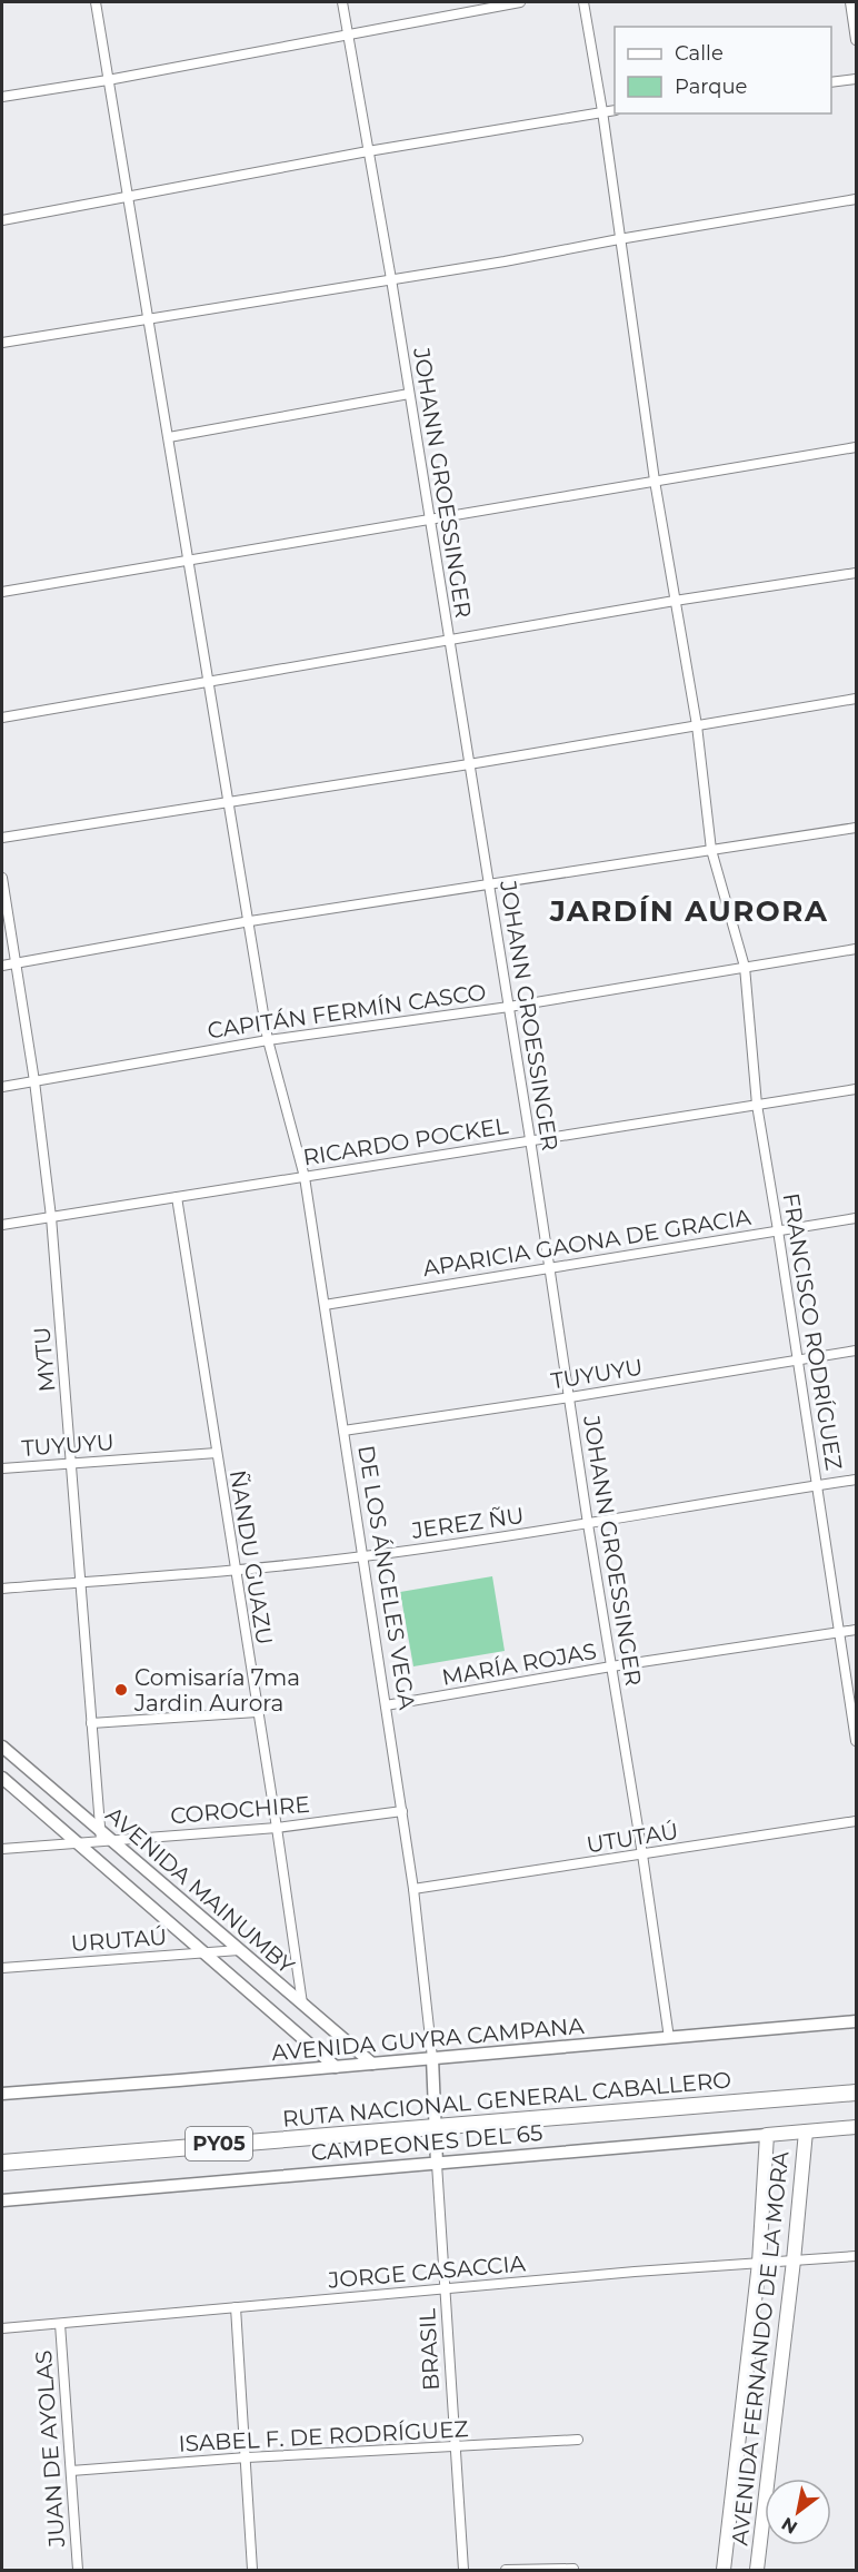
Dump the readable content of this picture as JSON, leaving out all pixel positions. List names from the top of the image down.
{
  "streets": {
    "highway": ["RUTA NACIONAL GENERAL CABALLERO", "PY05"],
    "main road": ["CAMPEONES DEL 65", "AVENIDA FERNANDO DE LA MORA"],
    "street": [
      "JOHANN GROESSINGER",
      "CAPITÁN FERMÍN CASCO",
      "RICARDO POCKEL",
      "APARICIA GAONA DE GRACIA",
      "FRANCISCO RODRÍGUEZ",
      "MYTU",
      "TUYUYU",
      "JEREZ ÑU",
      "ÑANDU GUAZU",
      "DE LOS ÁNGELES VEGA",
      "MARÍA ROJAS",
      "COROCHIRE",
      "UTUTAÚ",
      "AVENIDA MAINUMBY",
      "URUTAÚ",
      "AVENIDA GUYRA CAMPANA",
      "JORGE CASACCIA",
      "BRASIL",
      "ISABEL F. DE RODRÍGUEZ",
      "JUAN DE AYOLAS"
    ]
  },
  "crossings": [
    ["JOHANN GROESSINGER", "CAPITÁN FERMÍN CASCO"],
    ["JOHANN GROESSINGER", "RICARDO POCKEL"],
    ["JOHANN GROESSINGER", "APARICIA GAONA DE GRACIA"],
    ["JOHANN GROESSINGER", "TUYUYU"],
    ["JOHANN GROESSINGER", "JEREZ ÑU"],
    ["JOHANN GROESSINGER", "MARÍA ROJAS"],
    ["JOHANN GROESSINGER", "UTUTAÚ"],
    ["JOHANN GROESSINGER", "AVENIDA GUYRA CAMPANA"],
    ["CAPITÁN FERMÍN CASCO", "FRANCISCO RODRÍGUEZ"],
    ["CAPITÁN FERMÍN CASCO", "MYTU"],
    ["CAPITÁN FERMÍN CASCO", "DE LOS ÁNGELES VEGA"],
    ["RICARDO POCKEL", "FRANCISCO RODRÍGUEZ"],
    ["RICARDO POCKEL", "MYTU"],
    ["RICARDO POCKEL", "ÑANDU GUAZU"],
    ["RICARDO POCKEL", "DE LOS ÁNGELES VEGA"],
    ["APARICIA GAONA DE GRACIA", "FRANCISCO RODRÍGUEZ"],
    ["APARICIA GAONA DE GRACIA", "DE LOS ÁNGELES VEGA"],
    ["FRANCISCO RODRÍGUEZ", "TUYUYU"],
    ["FRANCISCO RODRÍGUEZ", "JEREZ ÑU"],
    ["FRANCISCO RODRÍGUEZ", "MARÍA ROJAS"],
    ["MYTU", "TUYUYU"],
    ["MYTU", "JEREZ ÑU"],
    ["MYTU", "COROCHIRE"],
    ["MYTU", "AVENIDA MAINUMBY"],
    ["TUYUYU", "ÑANDU GUAZU"],
    ["TUYUYU", "DE LOS ÁNGELES VEGA"],
    ["JEREZ ÑU", "ÑANDU GUAZU"],
    ["JEREZ ÑU", "DE LOS ÁNGELES VEGA"],
    ["ÑANDU GUAZU", "COROCHIRE"],
    ["ÑANDU GUAZU", "AVENIDA MAINUMBY"],
    ["DE LOS ÁNGELES VEGA", "MARÍA ROJAS"],
    ["DE LOS ÁNGELES VEGA", "COROCHIRE"],
    ["DE LOS ÁNGELES VEGA", "UTUTAÚ"],
    ["DE LOS ÁNGELES VEGA", "AVENIDA GUYRA CAMPANA"],
    ["DE LOS ÁNGELES VEGA", "RUTA NACIONAL GENERAL CABALLERO"],
    ["DE LOS ÁNGELES VEGA", "BRASIL"],
    ["COROCHIRE", "AVENIDA MAINUMBY"],
    ["AVENIDA MAINUMBY", "URUTAÚ"],
    ["AVENIDA MAINUMBY", "AVENIDA GUYRA CAMPANA"],
    ["RUTA NACIONAL GENERAL CABALLERO", "BRASIL"],
    ["CAMPEONES DEL 65", "AVENIDA FERNANDO DE LA MORA"],
    ["CAMPEONES DEL 65", "BRASIL"],
    ["JORGE CASACCIA", "AVENIDA FERNANDO DE LA MORA"],
    ["JORGE CASACCIA", "BRASIL"],
    ["JORGE CASACCIA", "JUAN DE AYOLAS"],
    ["BRASIL", "ISABEL F. DE RODRÍGUEZ"],
    ["ISABEL F. DE RODRÍGUEZ", "JUAN DE AYOLAS"]
  ],
  "districts": ["JARDÍN AURORA"],
  "places": ["Comisaría 7ma Jardin Aurora"],
  "legend": ["Calle", "Parque"],
  "north": "bottom left"
}
